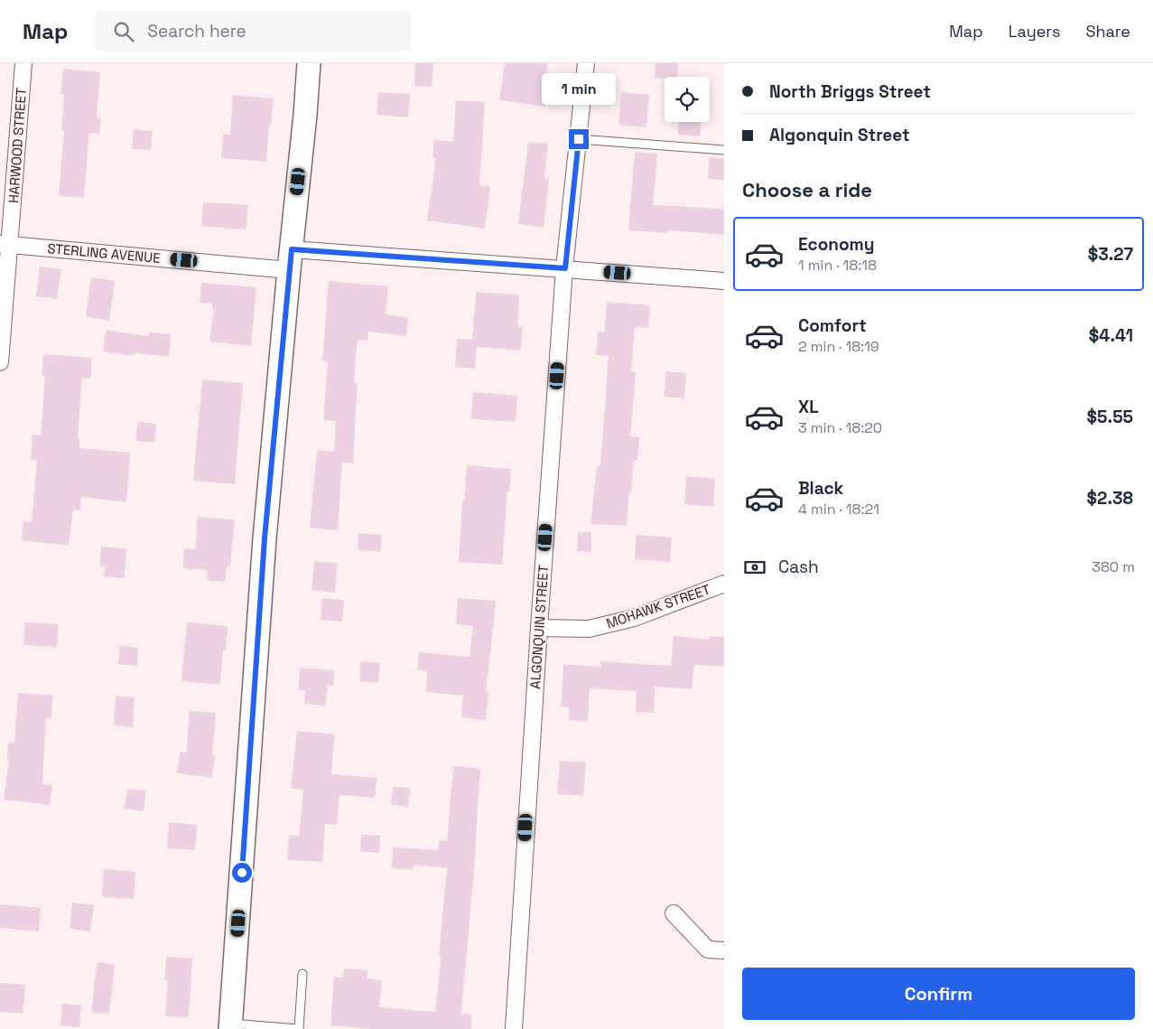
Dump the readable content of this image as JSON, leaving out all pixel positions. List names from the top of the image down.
{
  "streets": {
    "street": [
      "HARWOOD STREET",
      "STERLING AVENUE",
      "MOHAWK STREET",
      "ALGONQUIN STREET"
    ]
  },
  "crossings": [
    ["HARWOOD STREET", "STERLING AVENUE"],
    ["STERLING AVENUE", "ALGONQUIN STREET"],
    ["MOHAWK STREET", "ALGONQUIN STREET"]
  ],
  "page": {
    "header": "Map",
    "search": "Search here",
    "nav": ["Map", "Layers", "Share"],
    "banner": ["North Briggs Street", "Algonquin Street"],
    "bubble": "1 min",
    "heading": "Choose a ride",
    "list": [
      {
        "name": "Economy",
        "note": "1 min · 18:18",
        "value": "$3.27"
      },
      {
        "name": "Comfort",
        "note": "2 min · 18:19",
        "value": "$4.41"
      },
      {
        "name": "XL",
        "note": "3 min · 18:20",
        "value": "$5.55"
      },
      {
        "name": "Black",
        "note": "4 min · 18:21",
        "value": "$2.38"
      }
    ],
    "pay": ["Cash", "380 m"],
    "buttons": "Confirm"
  }
}
